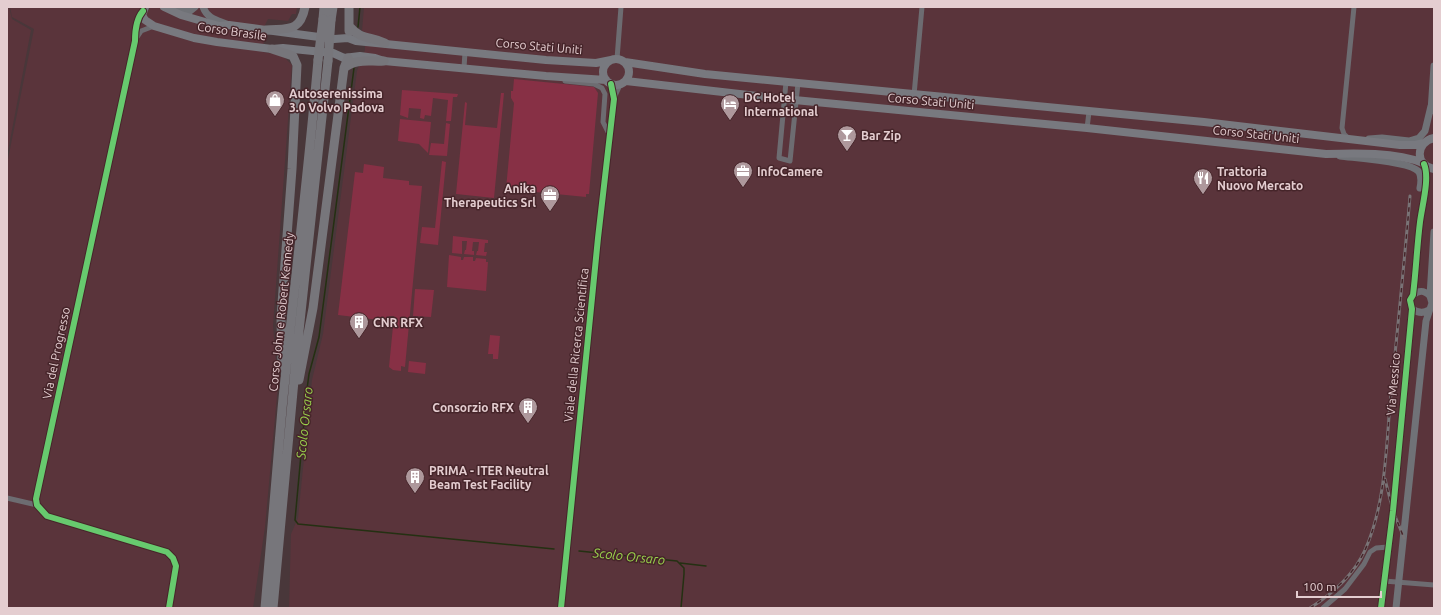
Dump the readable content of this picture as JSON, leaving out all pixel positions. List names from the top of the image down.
{
  "streets": {
    "highway": ["Corso John e Robert Kennedy"],
    "main road": ["Corso Brasile", "Corso Stati Uniti"],
    "street": ["Viale della Ricerca Scientifica", "Via del Progresso", "Via Messico"]
  },
  "crossings": [
    ["Corso Brasile", "Corso Stati Uniti"],
    ["Corso Brasile", "Corso John e Robert Kennedy"],
    ["Corso Stati Uniti", "Viale della Ricerca Scientifica"],
    ["Corso Stati Uniti", "Via Messico"]
  ],
  "water": ["Scolo Orsaro"],
  "places": {
    "shop": ["Autoserenissima 3.0 Volvo Padova"],
    "hotel": ["DC Hotel International"],
    "bar": ["Bar Zip"],
    "office": ["InfoCamere", "Anika Therapeutics Srl"],
    "restaurant": ["Trattoria Nuovo Mercato"],
    "building": ["CNR RFX", "Consorzio RFX", "PRIMA - ITER Neutral Beam Test Facility"]
  },
  "scale_bar": "100 m"
}
